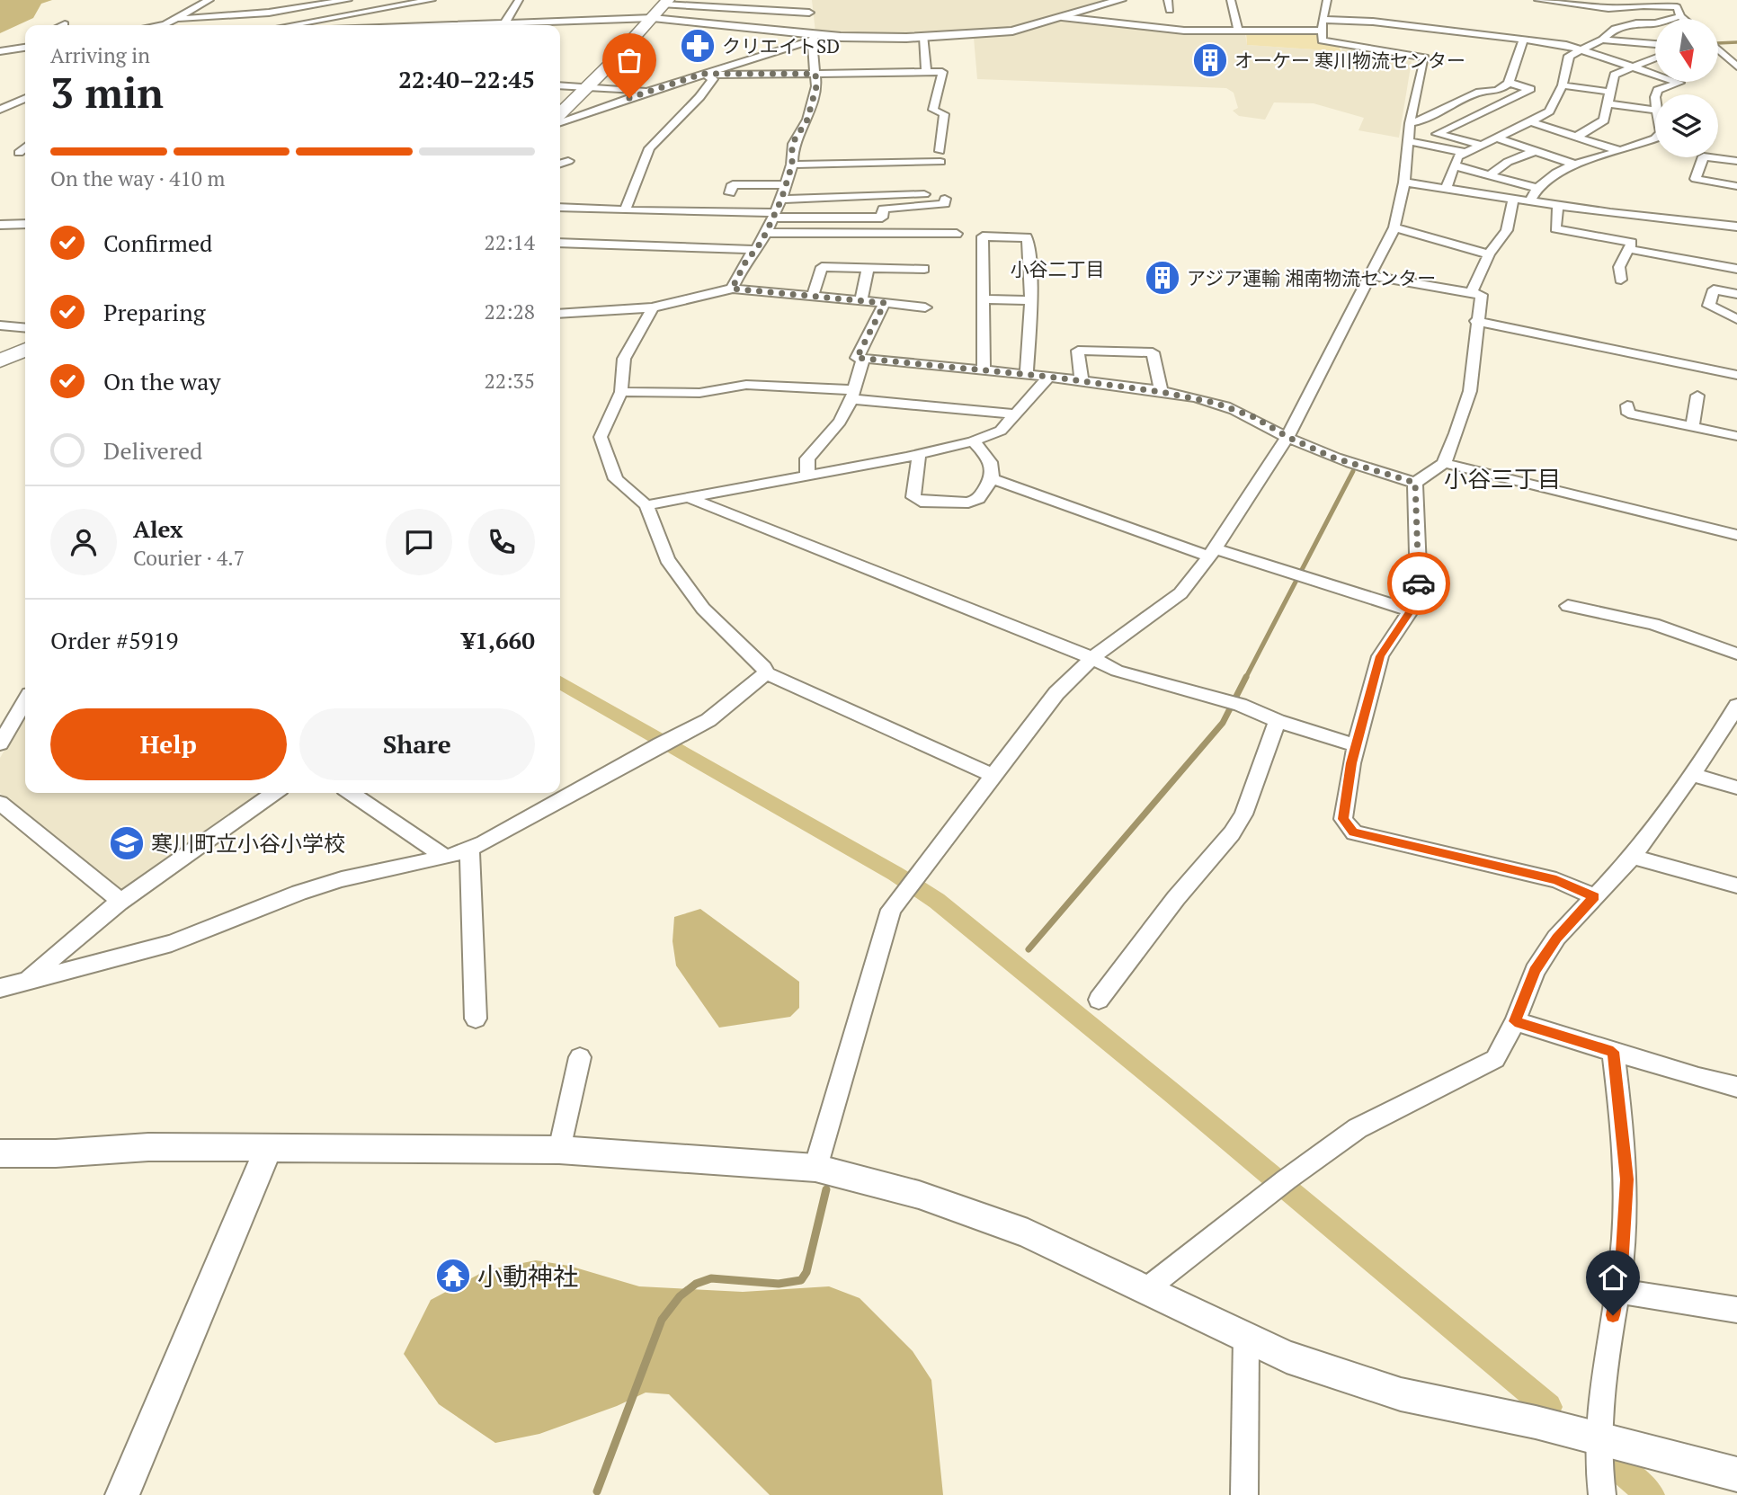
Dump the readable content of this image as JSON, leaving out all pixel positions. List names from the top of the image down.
{
  "districts": ["小谷二丁目", "小谷三丁目"],
  "places": {
    "pharmacy": ["クリエイトSD"],
    "building": ["オーケー 寒川物流センター", "アジア運輸 湘南物流センター"],
    "school or university": ["寒川町立小谷小学校"],
    "temple": ["小動神社"]
  },
  "north": "bottom",
  "page": {
    "heading": ["3 min", "Arriving in", "22:40–22:45"],
    "panel": [
      "Alex",
      "Courier · 4.7",
      "Order #5919",
      "¥1,660"
    ],
    "bar": "On the way · 410 m",
    "list": [
      ["Confirmed", "22:14"],
      ["Preparing", "22:28"],
      ["On the way", "22:35"],
      "Delivered"
    ],
    "buttons": ["Help", "Share"]
  }
}
